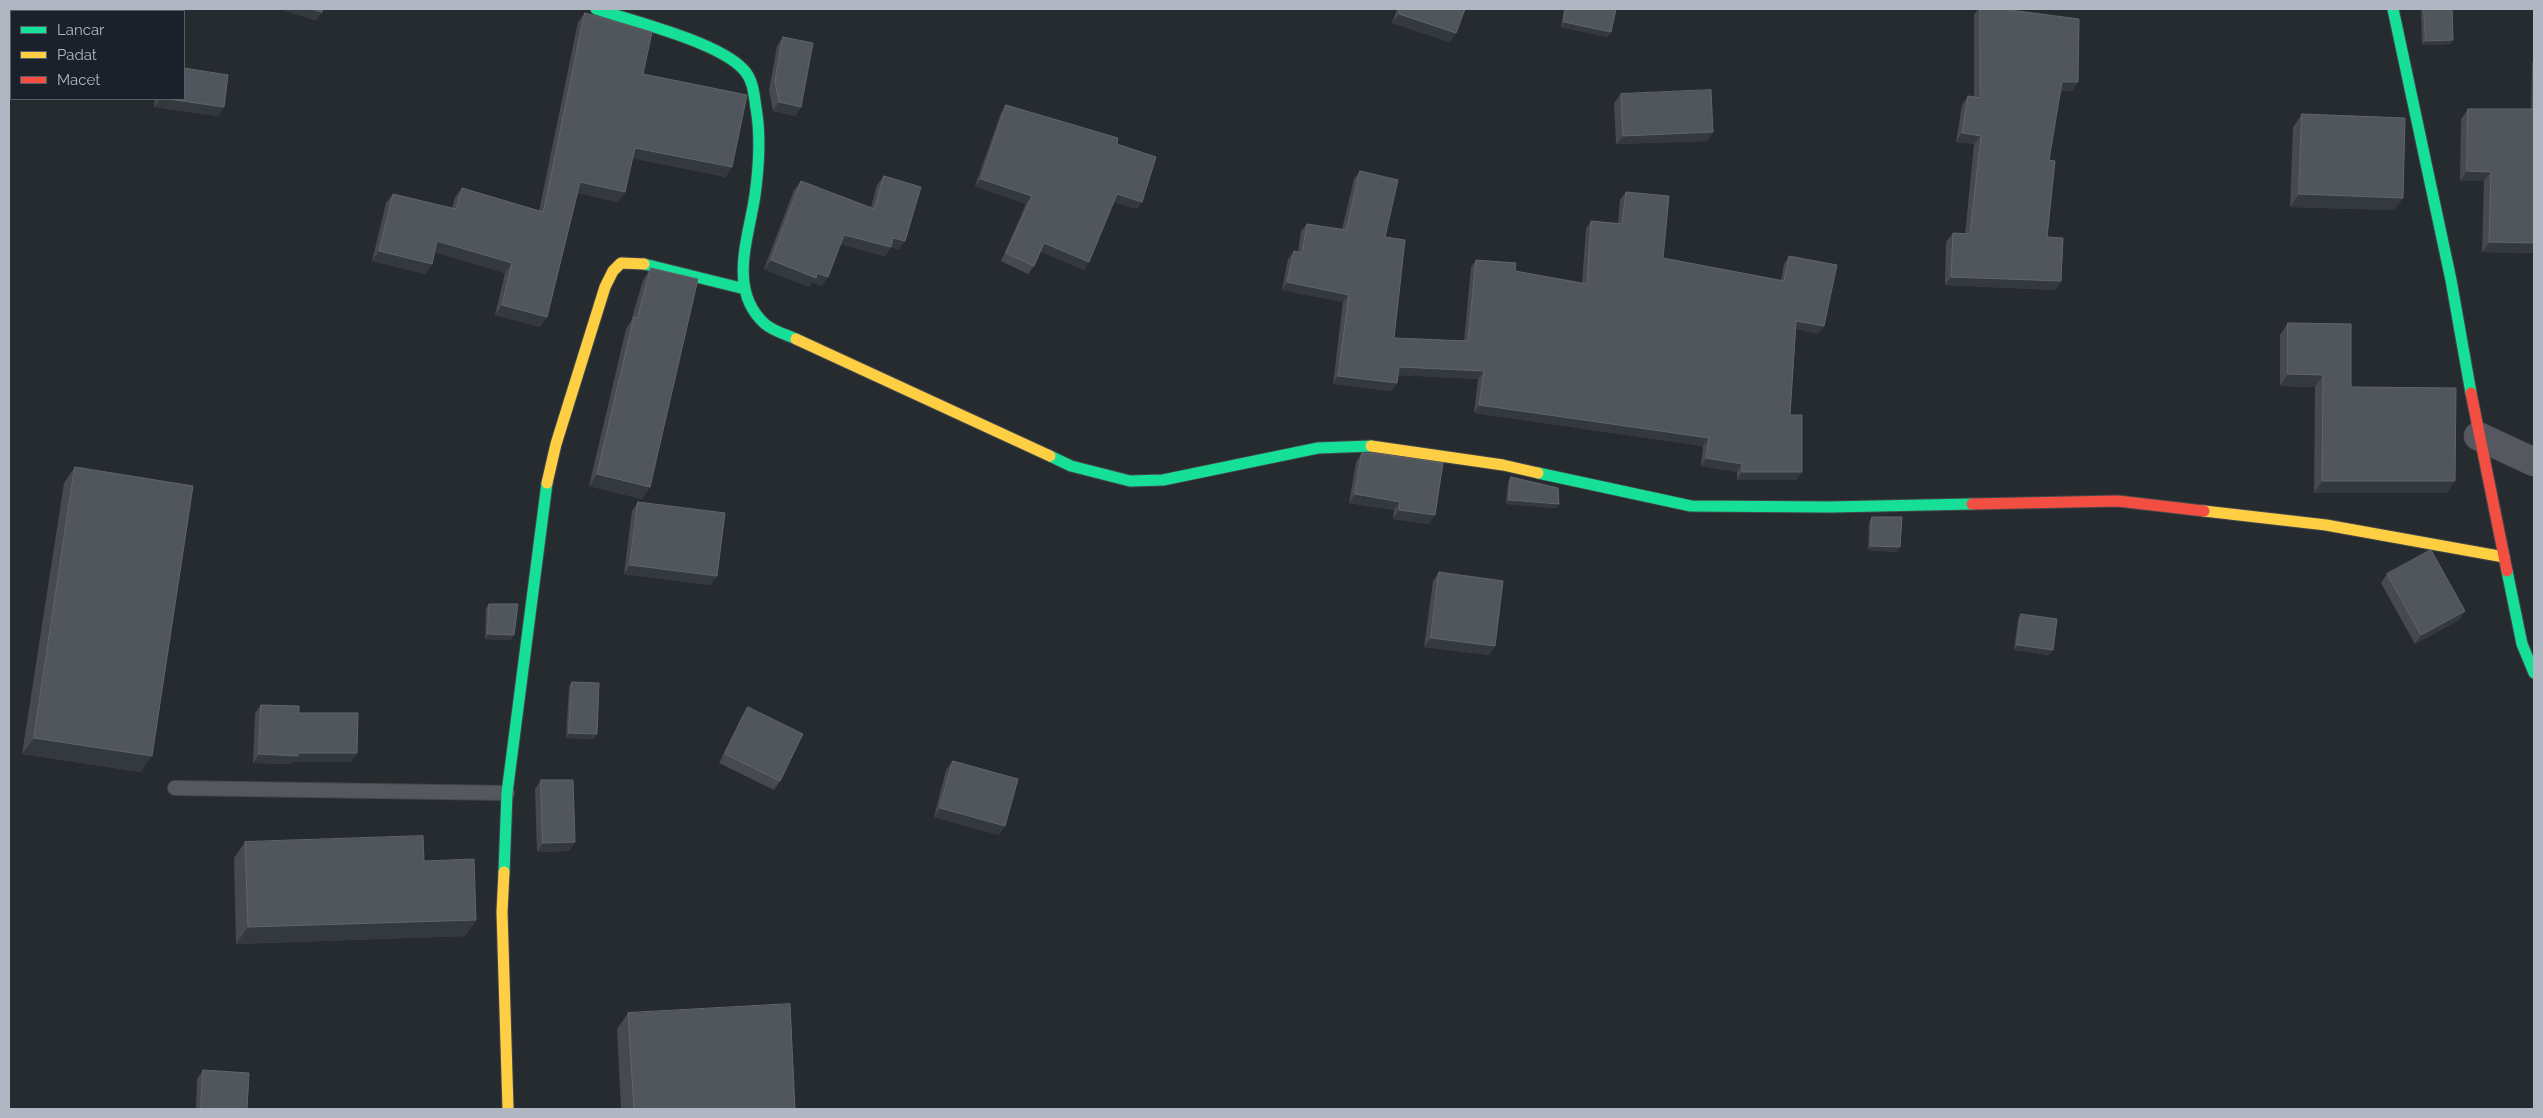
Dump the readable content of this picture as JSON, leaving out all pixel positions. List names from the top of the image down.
{
  "legend": ["Lancar", "Padat", "Macet"]
}
